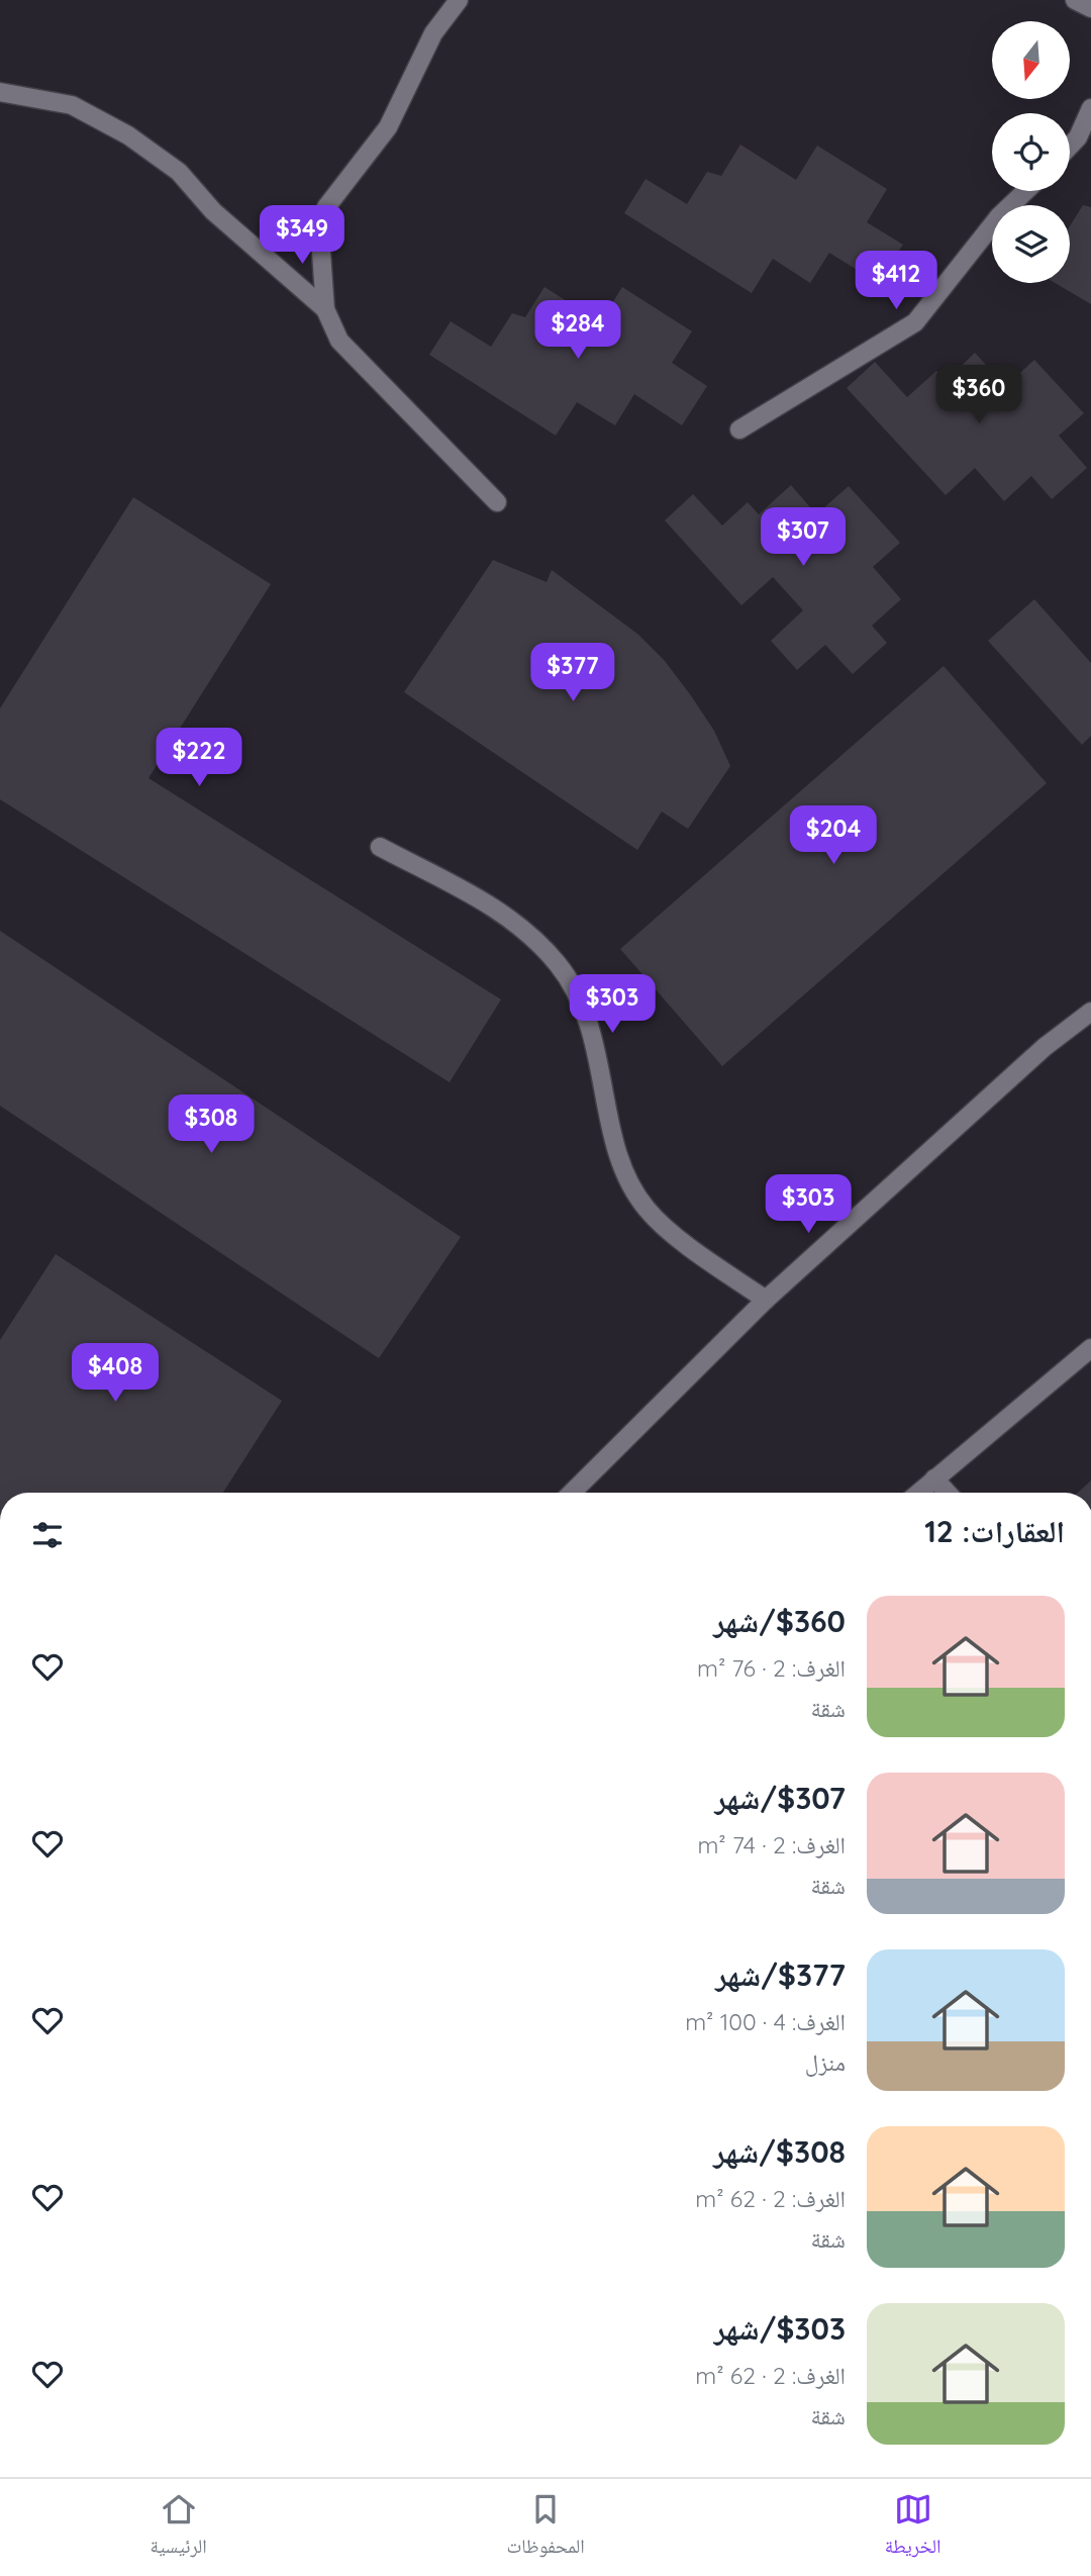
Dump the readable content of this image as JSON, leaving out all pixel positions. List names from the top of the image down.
{
  "north": "bottom",
  "page": {
    "price": [
      "$349",
      "$412",
      "$284",
      "$360",
      "$307",
      "$377",
      "$222",
      "$204",
      "$303",
      "$308",
      "$303",
      "$408"
    ],
    "heading": "العقارات: 12",
    "list": [
      {
        "name": "$360/شهر",
        "note": "الغرف: 2 · 76 m² · شقة"
      },
      {
        "name": "$307/شهر",
        "note": "الغرف: 2 · 74 m² · شقة"
      },
      {
        "name": "$377/شهر",
        "note": "الغرف: 4 · 100 m² · منزل"
      },
      {
        "name": "$308/شهر",
        "note": "الغرف: 2 · 62 m² · شقة"
      },
      {
        "name": "$303/شهر",
        "note": "الغرف: 2 · 62 m² · شقة"
      }
    ],
    "tabs": ["الخريطة", "المحفوظات", "الرئيسية"]
  }
}
